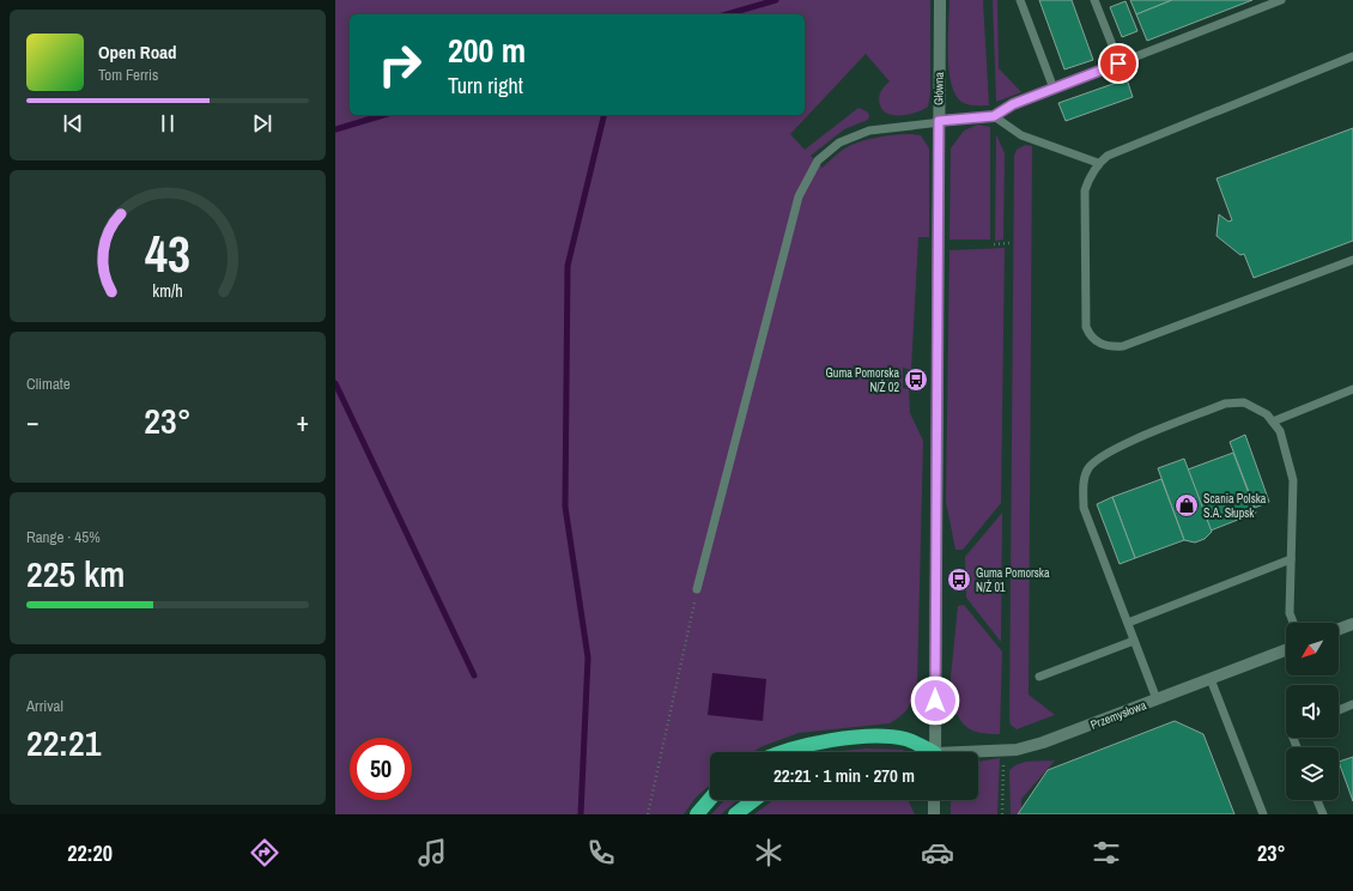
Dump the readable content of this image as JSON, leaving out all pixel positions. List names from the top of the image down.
{
  "streets": {
    "main road": ["Główna", "Przemysłowa"]
  },
  "places": {
    "bus stop": ["Guma Pomorska N/Ż 02", "Guma Pomorska N/Ż 01"],
    "shop": ["Scania Polska S.A. Słupsk"]
  },
  "north": "bottom left",
  "page": {
    "turn": ["200 m", "Turn right"],
    "song": ["Open Road", "Tom Ferris"],
    "tile": [
      "Climate",
      ["Range · 45%", "225 km"],
      ["Arrival", "22:21"]
    ],
    "heat": ["−", "23°", "+"],
    "limit": "50",
    "trip": "22:21 · 1 min · 270 m",
    "tabs": ["22:20", "23°"],
    "gauge": ["43", "km/h"]
  }
}
